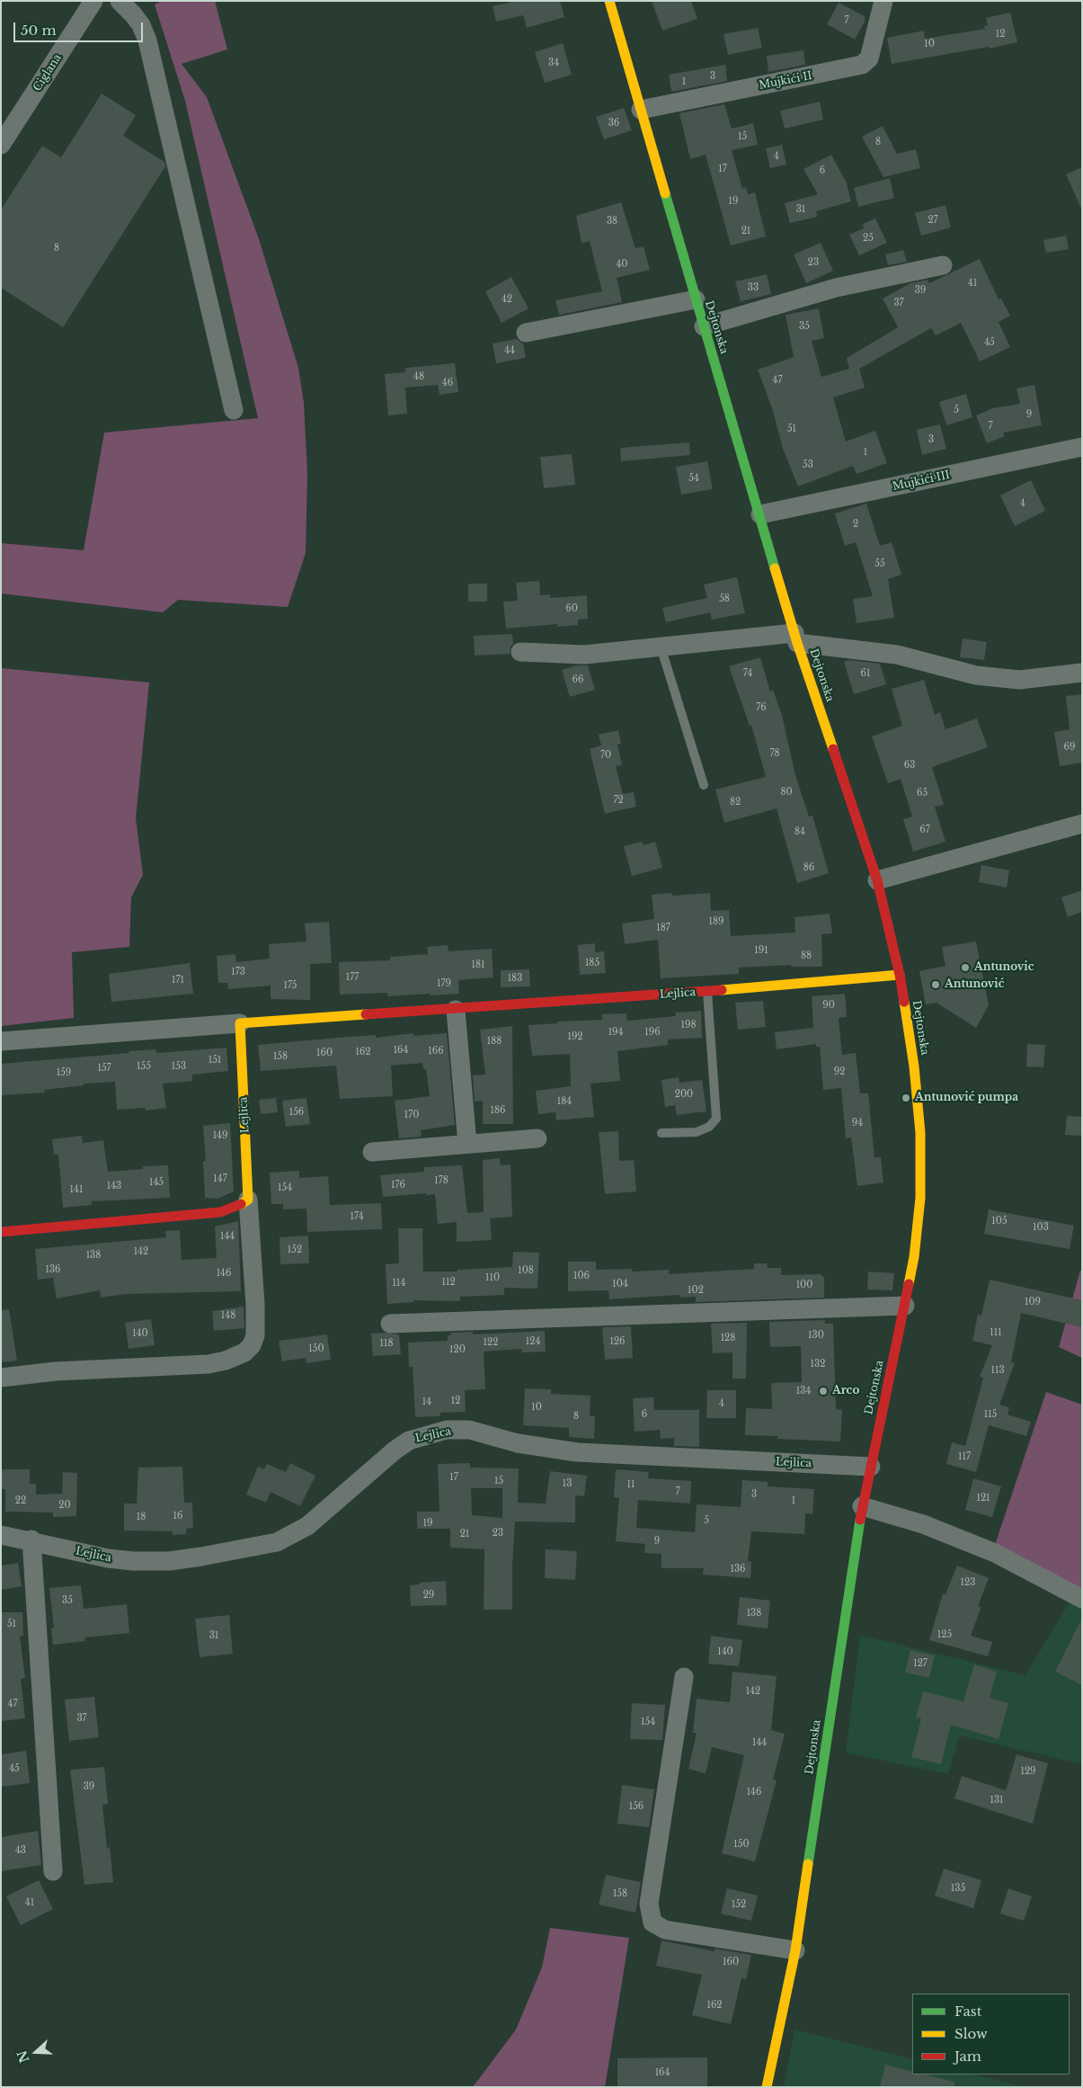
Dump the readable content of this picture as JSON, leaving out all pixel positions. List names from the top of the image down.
{
  "streets": {
    "main road": ["Dejtonska", "Lejlica"],
    "street": ["Ciglana", "Mujkići II", "Mujkići III"]
  },
  "crossings": [
    ["Mujkići II", "Dejtonska"],
    ["Dejtonska", "Mujkići III"],
    ["Dejtonska", "Lejlica"]
  ],
  "places": [
    "Antunovic",
    "Antunović",
    "Antunović pumpa",
    "Arco"
  ],
  "house_numbers": [
    "7",
    "12",
    "10",
    "34",
    "3",
    "1",
    "36",
    "15",
    "8",
    "4",
    "17",
    "6",
    "19",
    "31",
    "27",
    "38",
    "21",
    "25",
    "8",
    "23",
    "40",
    "41",
    "33",
    "39",
    "42",
    "37",
    "35",
    "45",
    "44",
    "48",
    "47",
    "46",
    "5",
    "9",
    "7",
    "51",
    "3",
    "1",
    "53",
    "54",
    "4",
    "2",
    "55",
    "58",
    "60",
    "74",
    "61",
    "66",
    "76",
    "69",
    "78",
    "70",
    "63",
    "80",
    "65",
    "72",
    "82",
    "67",
    "84",
    "86",
    "189",
    "187",
    "191",
    "88",
    "185",
    "181",
    "173",
    "177",
    "183",
    "171",
    "179",
    "175",
    "90",
    "198",
    "194",
    "196",
    "192",
    "188",
    "164",
    "166",
    "162",
    "160",
    "158",
    "151",
    "155",
    "153",
    "157",
    "92",
    "159",
    "200",
    "184",
    "186",
    "156",
    "170",
    "94",
    "149",
    "147",
    "178",
    "145",
    "176",
    "143",
    "154",
    "141",
    "174",
    "105",
    "103",
    "144",
    "152",
    "142",
    "138",
    "136",
    "108",
    "146",
    "106",
    "110",
    "112",
    "114",
    "104",
    "100",
    "102",
    "109",
    "148",
    "111",
    "140",
    "130",
    "128",
    "124",
    "126",
    "122",
    "118",
    "150",
    "120",
    "132",
    "113",
    "134",
    "12",
    "14",
    "4",
    "10",
    "6",
    "115",
    "8",
    "117",
    "17",
    "15",
    "13",
    "11",
    "7",
    "3",
    "121",
    "22",
    "1",
    "20",
    "16",
    "18",
    "5",
    "19",
    "23",
    "21",
    "9",
    "136",
    "123",
    "29",
    "35",
    "138",
    "51",
    "125",
    "31",
    "140",
    "127",
    "142",
    "47",
    "37",
    "154",
    "144",
    "45",
    "129",
    "39",
    "146",
    "131",
    "156",
    "150",
    "43",
    "135",
    "158",
    "41",
    "152",
    "160",
    "162",
    "164"
  ],
  "legend": ["Fast", "Slow", "Jam"],
  "scale_bar": "50 m",
  "north": "left"
}
